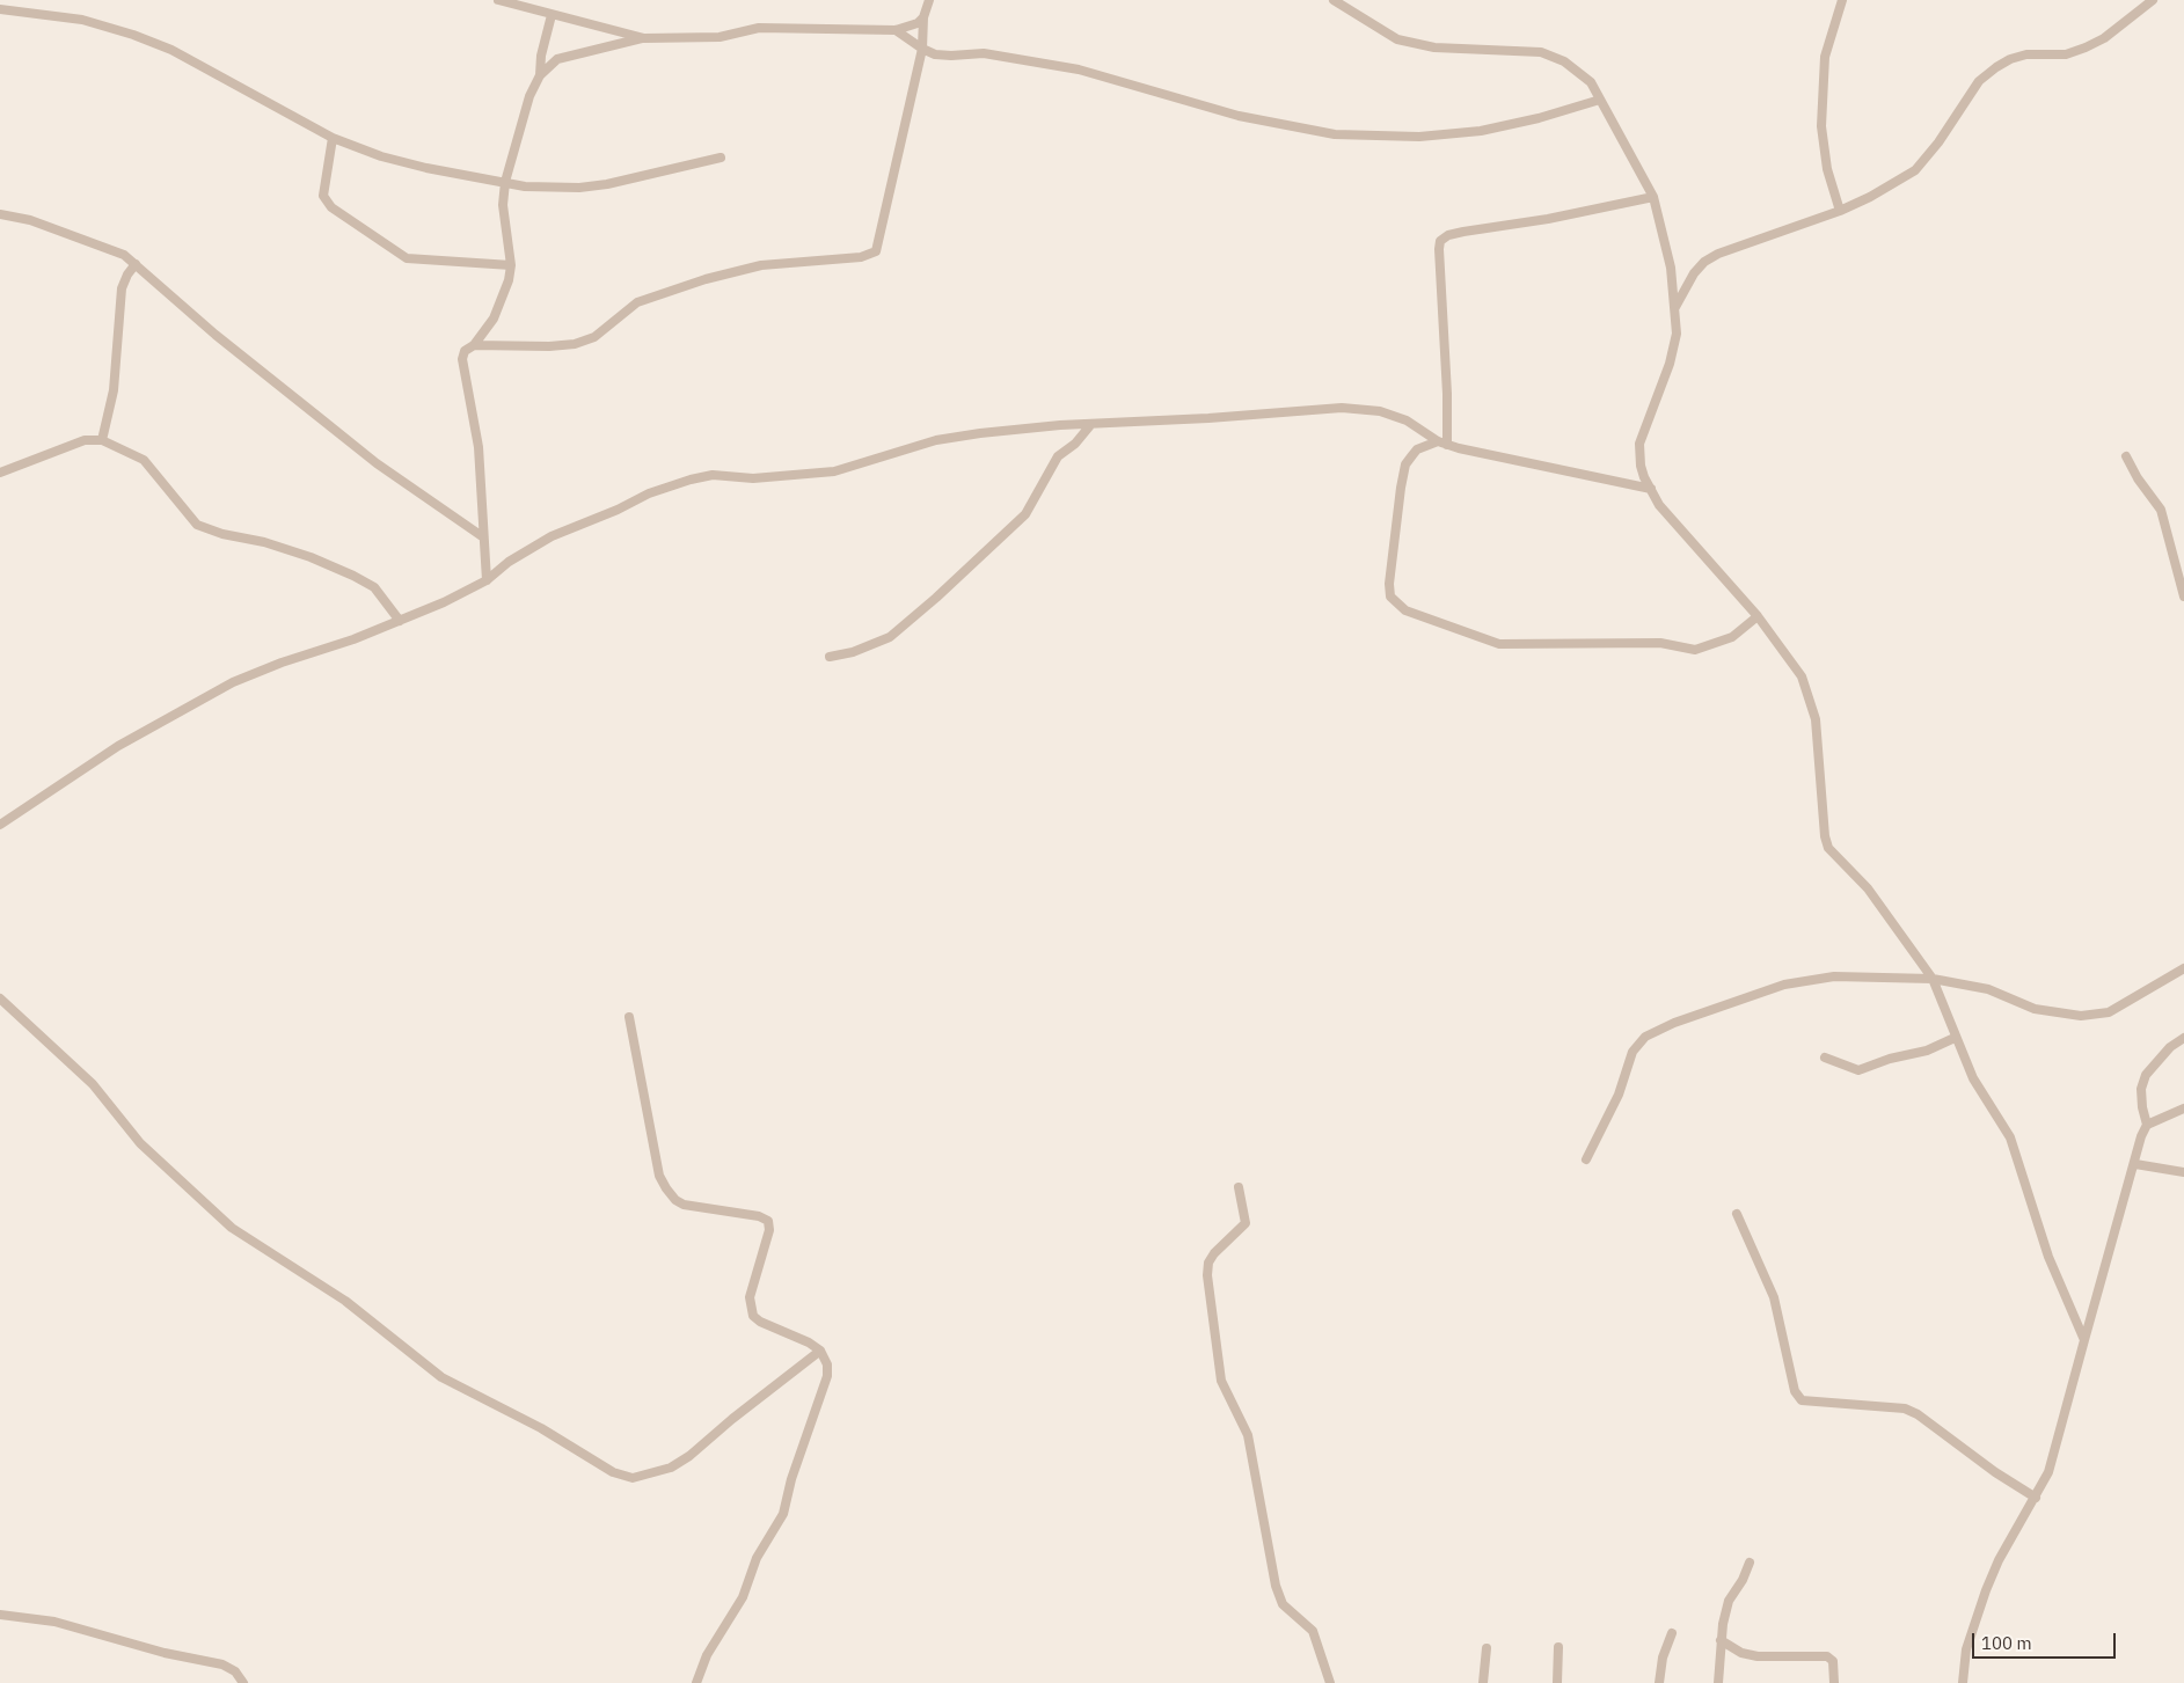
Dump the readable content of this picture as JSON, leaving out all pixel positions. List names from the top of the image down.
{
  "scale_bar": "100 m"
}
